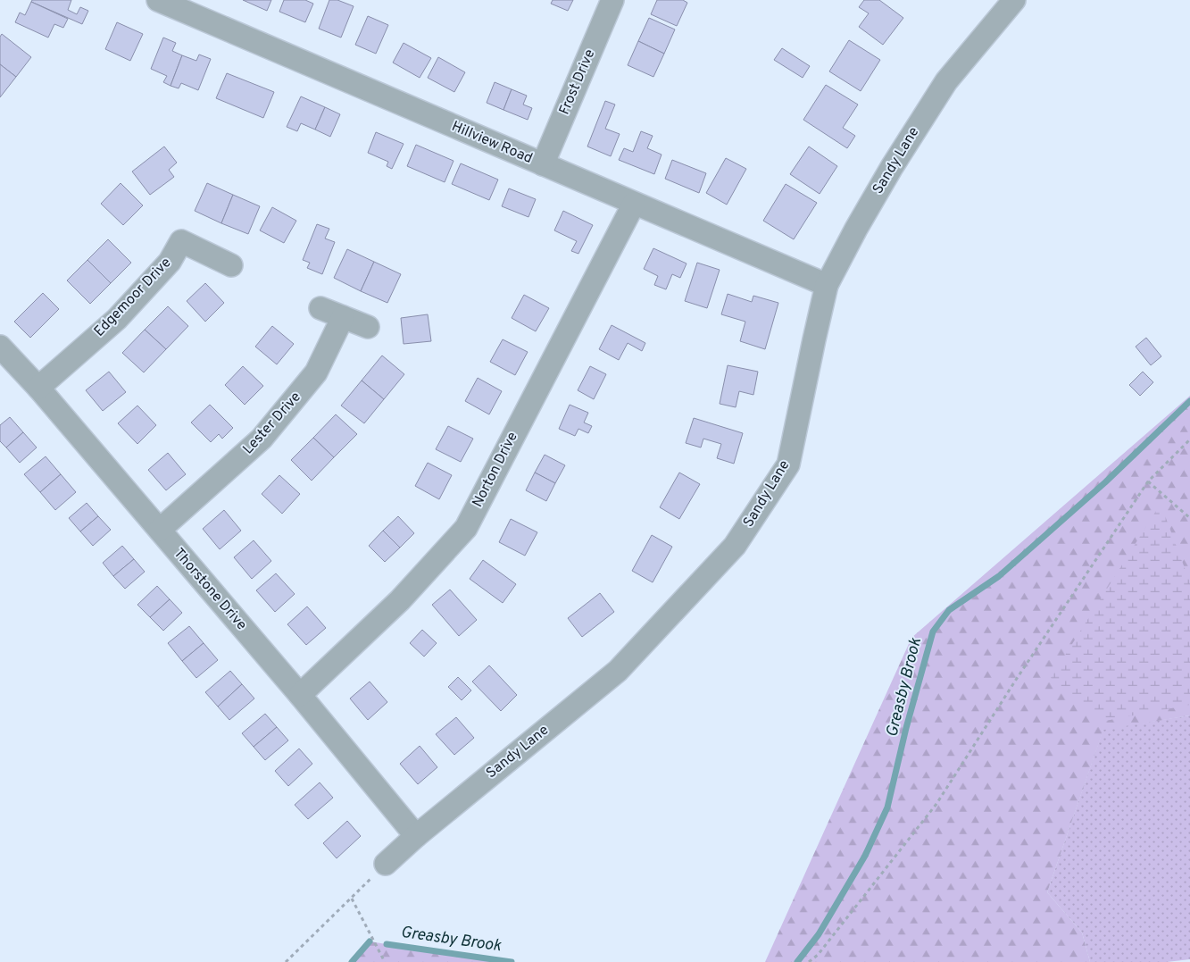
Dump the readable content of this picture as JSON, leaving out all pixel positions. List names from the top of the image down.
{
  "streets": {
    "street": [
      "Frost Drive",
      "Hillview Road",
      "Sandy Lane",
      "Edgemoor Drive",
      "Lester Drive",
      "Norton Drive",
      "Thorstone Drive"
    ]
  },
  "crossings": [
    ["Frost Drive", "Hillview Road"],
    ["Hillview Road", "Sandy Lane"],
    ["Hillview Road", "Norton Drive"],
    ["Sandy Lane", "Thorstone Drive"],
    ["Edgemoor Drive", "Thorstone Drive"],
    ["Lester Drive", "Thorstone Drive"],
    ["Norton Drive", "Thorstone Drive"]
  ],
  "water": ["Greasby Brook"]
}
